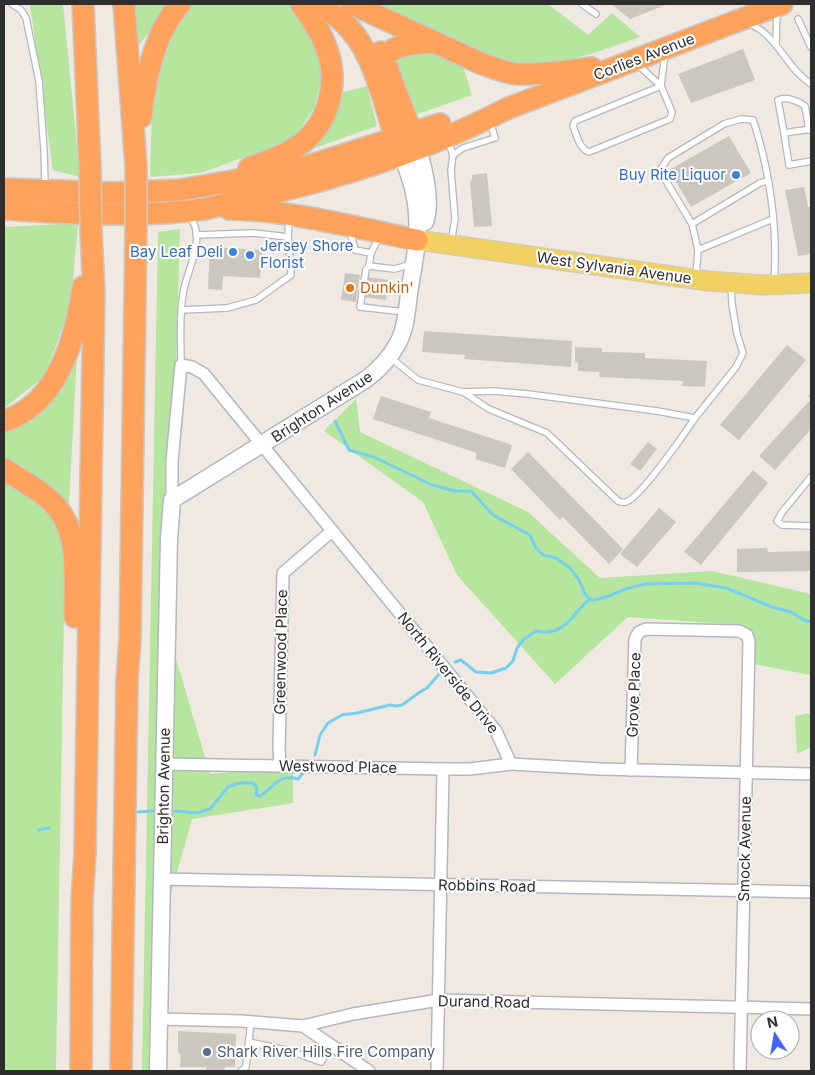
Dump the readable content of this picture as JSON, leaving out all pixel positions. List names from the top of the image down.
{
  "streets": {
    "highway": ["Corlies Avenue"],
    "main road": ["West Sylvania Avenue"],
    "street": [
      "Brighton Avenue",
      "Greenwood Place",
      "North Riverside Drive",
      "Grove Place",
      "Westwood Place",
      "Smock Avenue",
      "Robbins Road",
      "Durand Road"
    ]
  },
  "crossings": [
    ["West Sylvania Avenue", "Brighton Avenue"],
    ["Brighton Avenue", "North Riverside Drive"],
    ["Brighton Avenue", "Westwood Place"],
    ["Brighton Avenue", "Robbins Road"],
    ["Brighton Avenue", "Durand Road"],
    ["Greenwood Place", "North Riverside Drive"],
    ["Greenwood Place", "Westwood Place"],
    ["North Riverside Drive", "Westwood Place"],
    ["Grove Place", "Smock Avenue"],
    ["Smock Avenue", "Robbins Road"],
    ["Smock Avenue", "Durand Road"]
  ],
  "places": [
    "Buy Rite Liquor",
    "Bay Leaf Deli",
    "Jersey Shore Florist",
    "Dunkin'",
    "Shark River Hills Fire Company"
  ],
  "north": "top"
}
